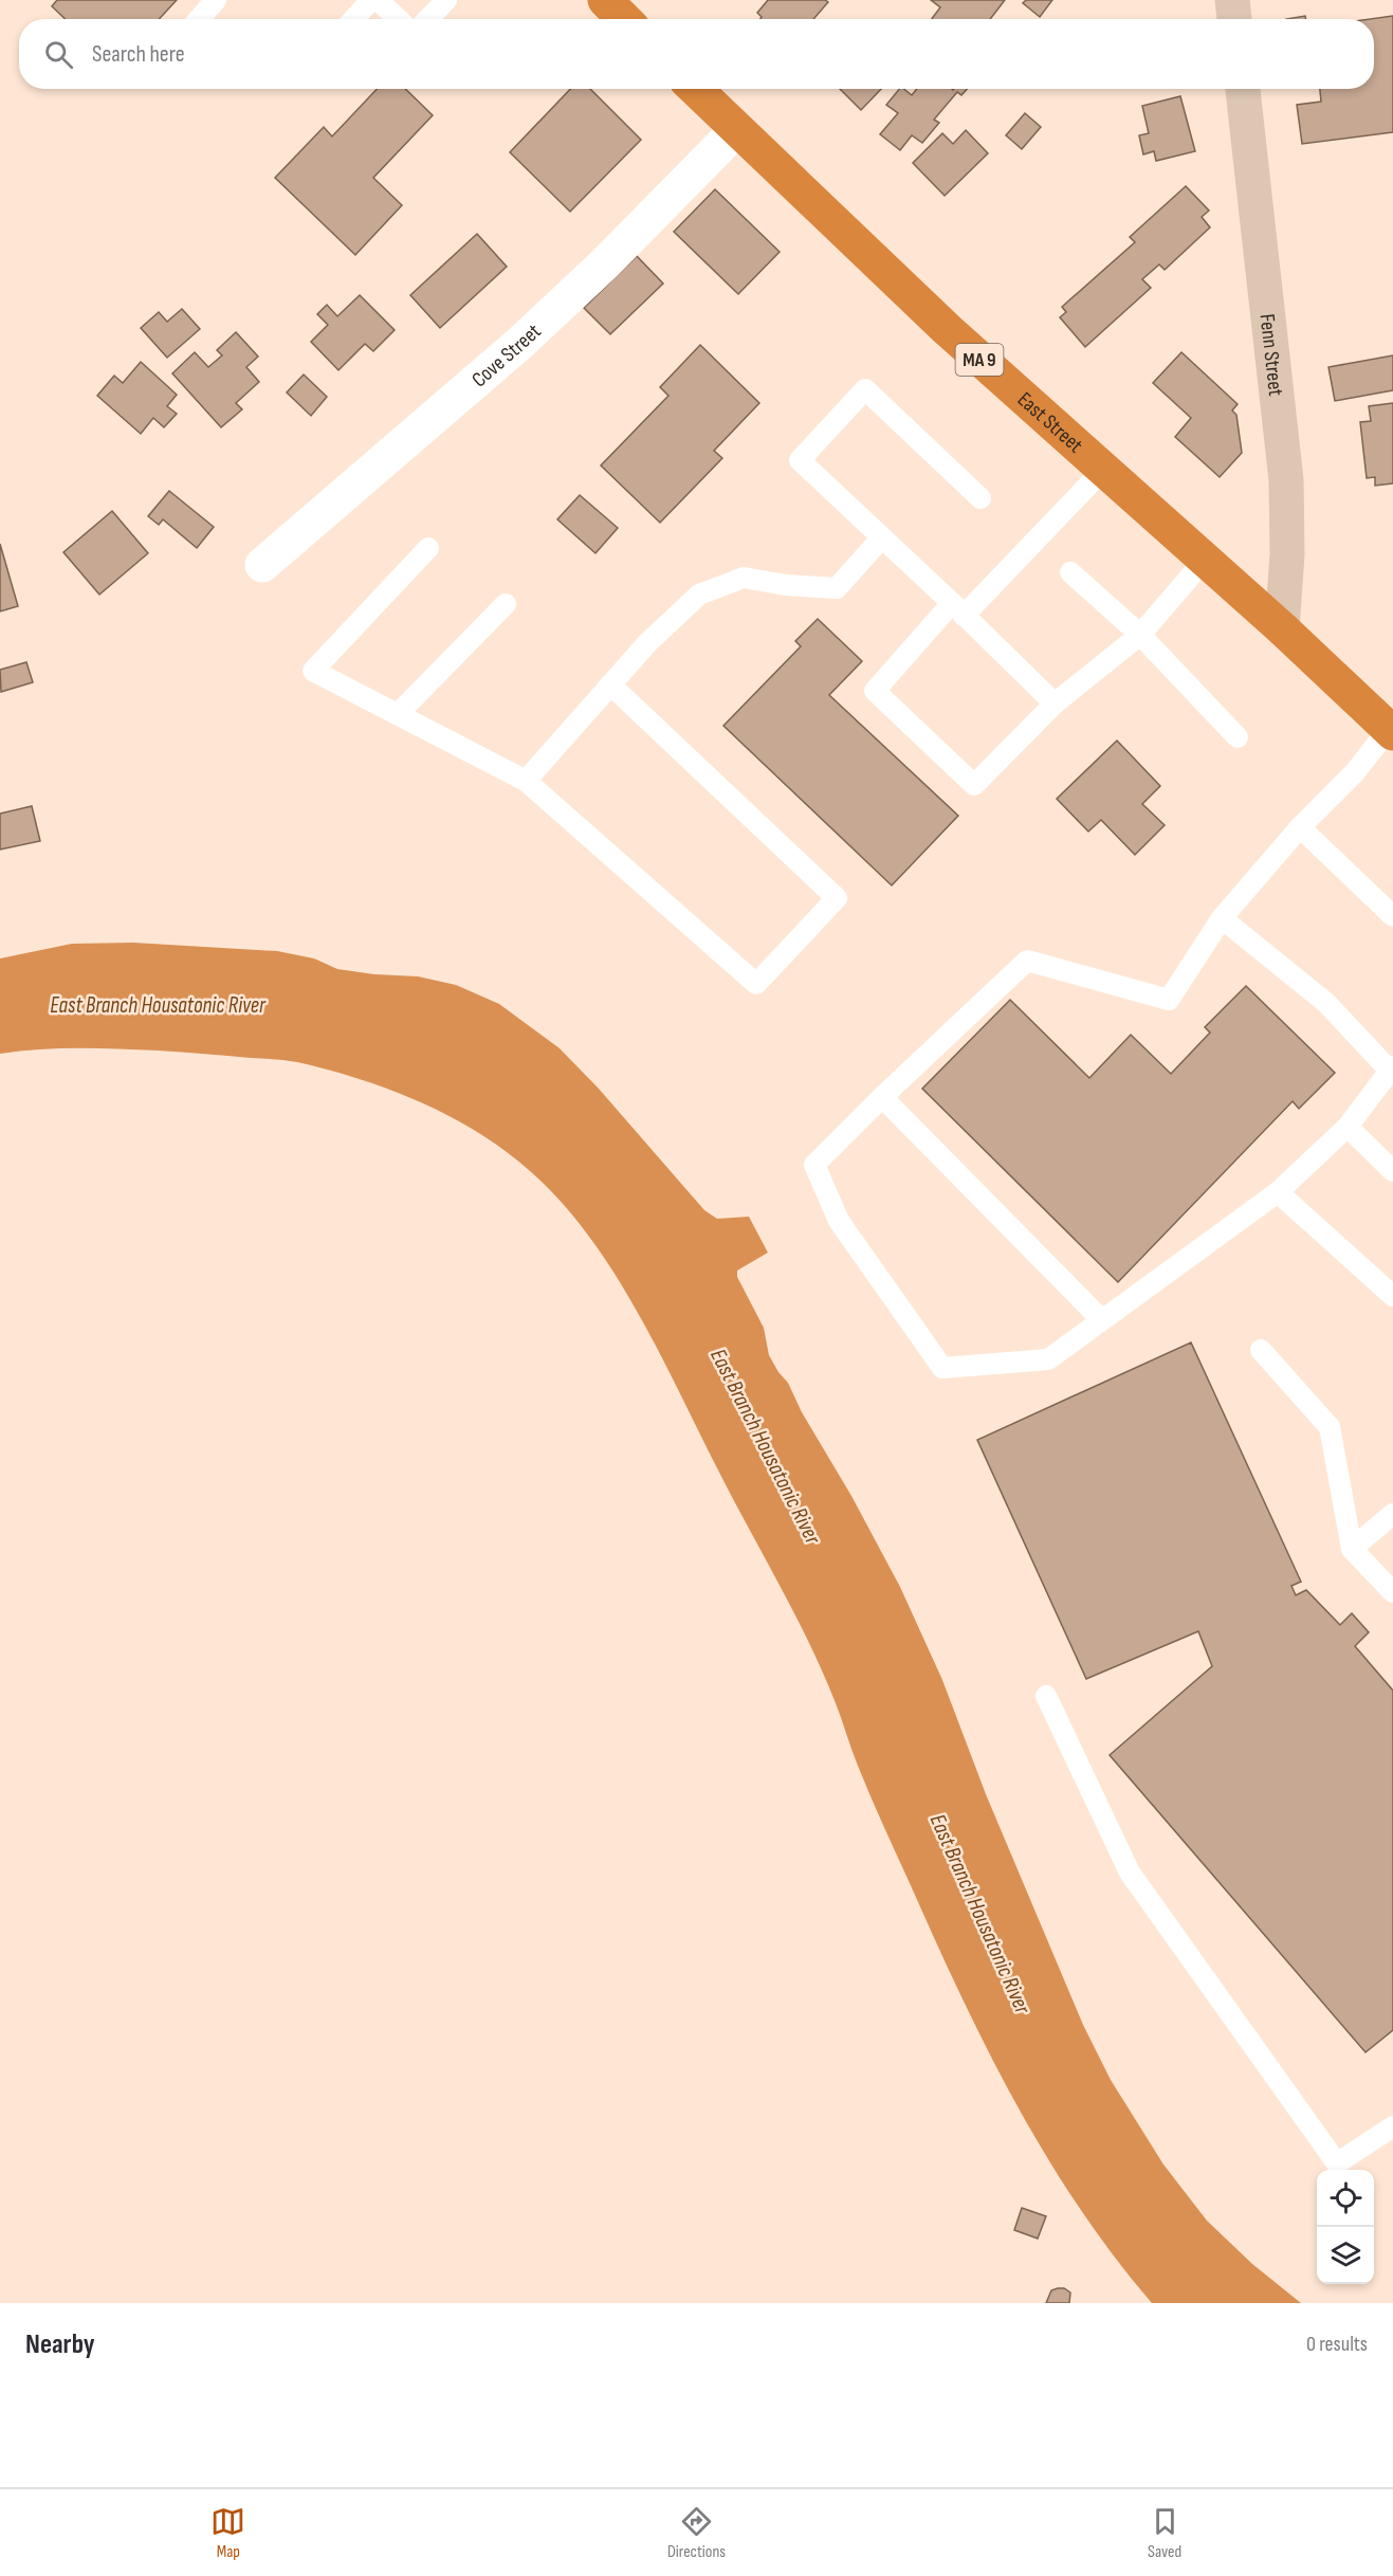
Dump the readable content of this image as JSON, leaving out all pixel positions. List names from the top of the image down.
{
  "streets": {
    "highway": ["MA 9", "East Street"],
    "street": ["Cove Street", "Fenn Street"]
  },
  "crossings": [
    ["Cove Street", "East Street"],
    ["Fenn Street", "East Street"]
  ],
  "water": ["East Branch Housatonic River"],
  "page": {
    "search": "Search here",
    "heading": ["Nearby", "0 results"],
    "nav": ["Map", "Directions", "Saved"]
  }
}
